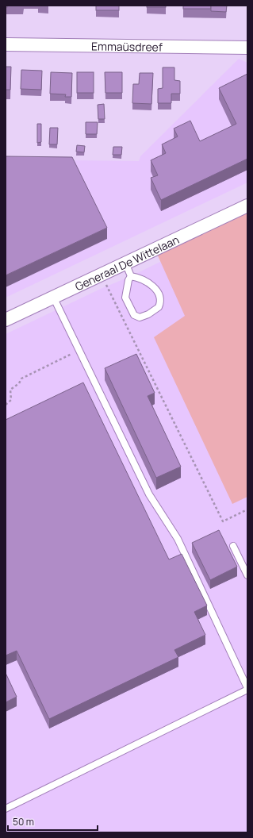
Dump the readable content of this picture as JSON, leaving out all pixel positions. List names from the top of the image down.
{
  "streets": {
    "street": ["Emmaüsdreef", "Generaal De Wittelaan"]
  },
  "scale_bar": "50 m"
}
